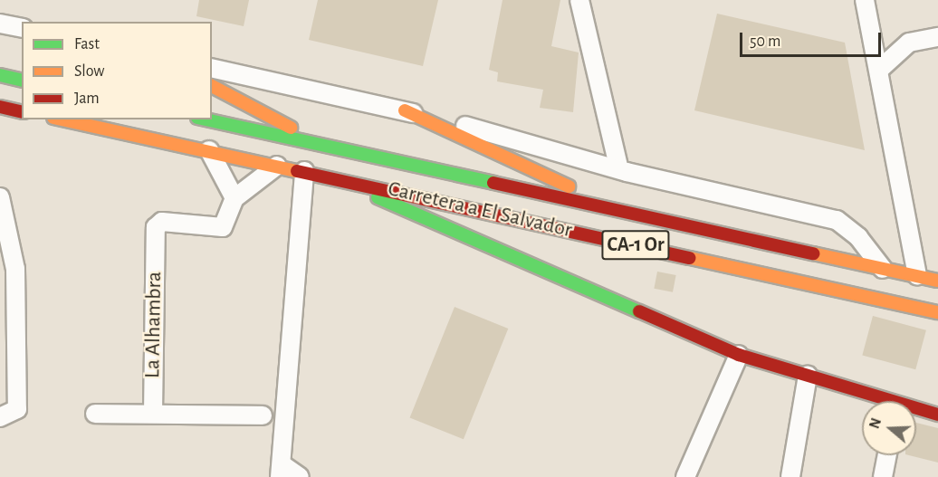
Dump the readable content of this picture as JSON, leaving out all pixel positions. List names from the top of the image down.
{
  "streets": {
    "main road": ["Carretera a El Salvador", "CA-1 Or"],
    "street": ["La Alhambra"]
  },
  "legend": ["Fast", "Slow", "Jam"],
  "scale_bar": "50 m",
  "north": "left"
}
